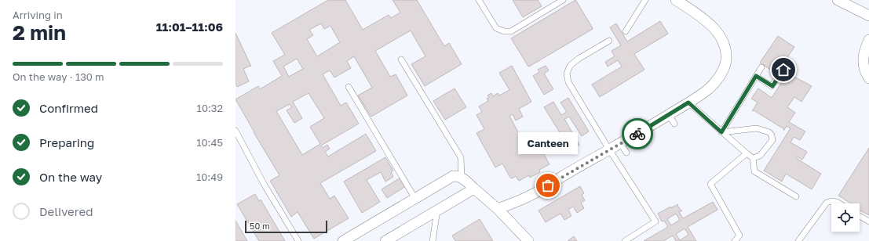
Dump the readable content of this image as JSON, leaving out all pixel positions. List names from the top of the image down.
{
  "places": ["Canteen"],
  "scale_bar": "50 m",
  "page": {
    "heading": ["2 min", "Arriving in", "11:01–11:06"],
    "bar": "On the way · 130 m",
    "list": [
      ["Confirmed", "10:32"],
      ["Preparing", "10:45"],
      ["On the way", "10:49"],
      "Delivered"
    ],
    "bubble": "Canteen",
    "scale": "50 m"
  }
}
